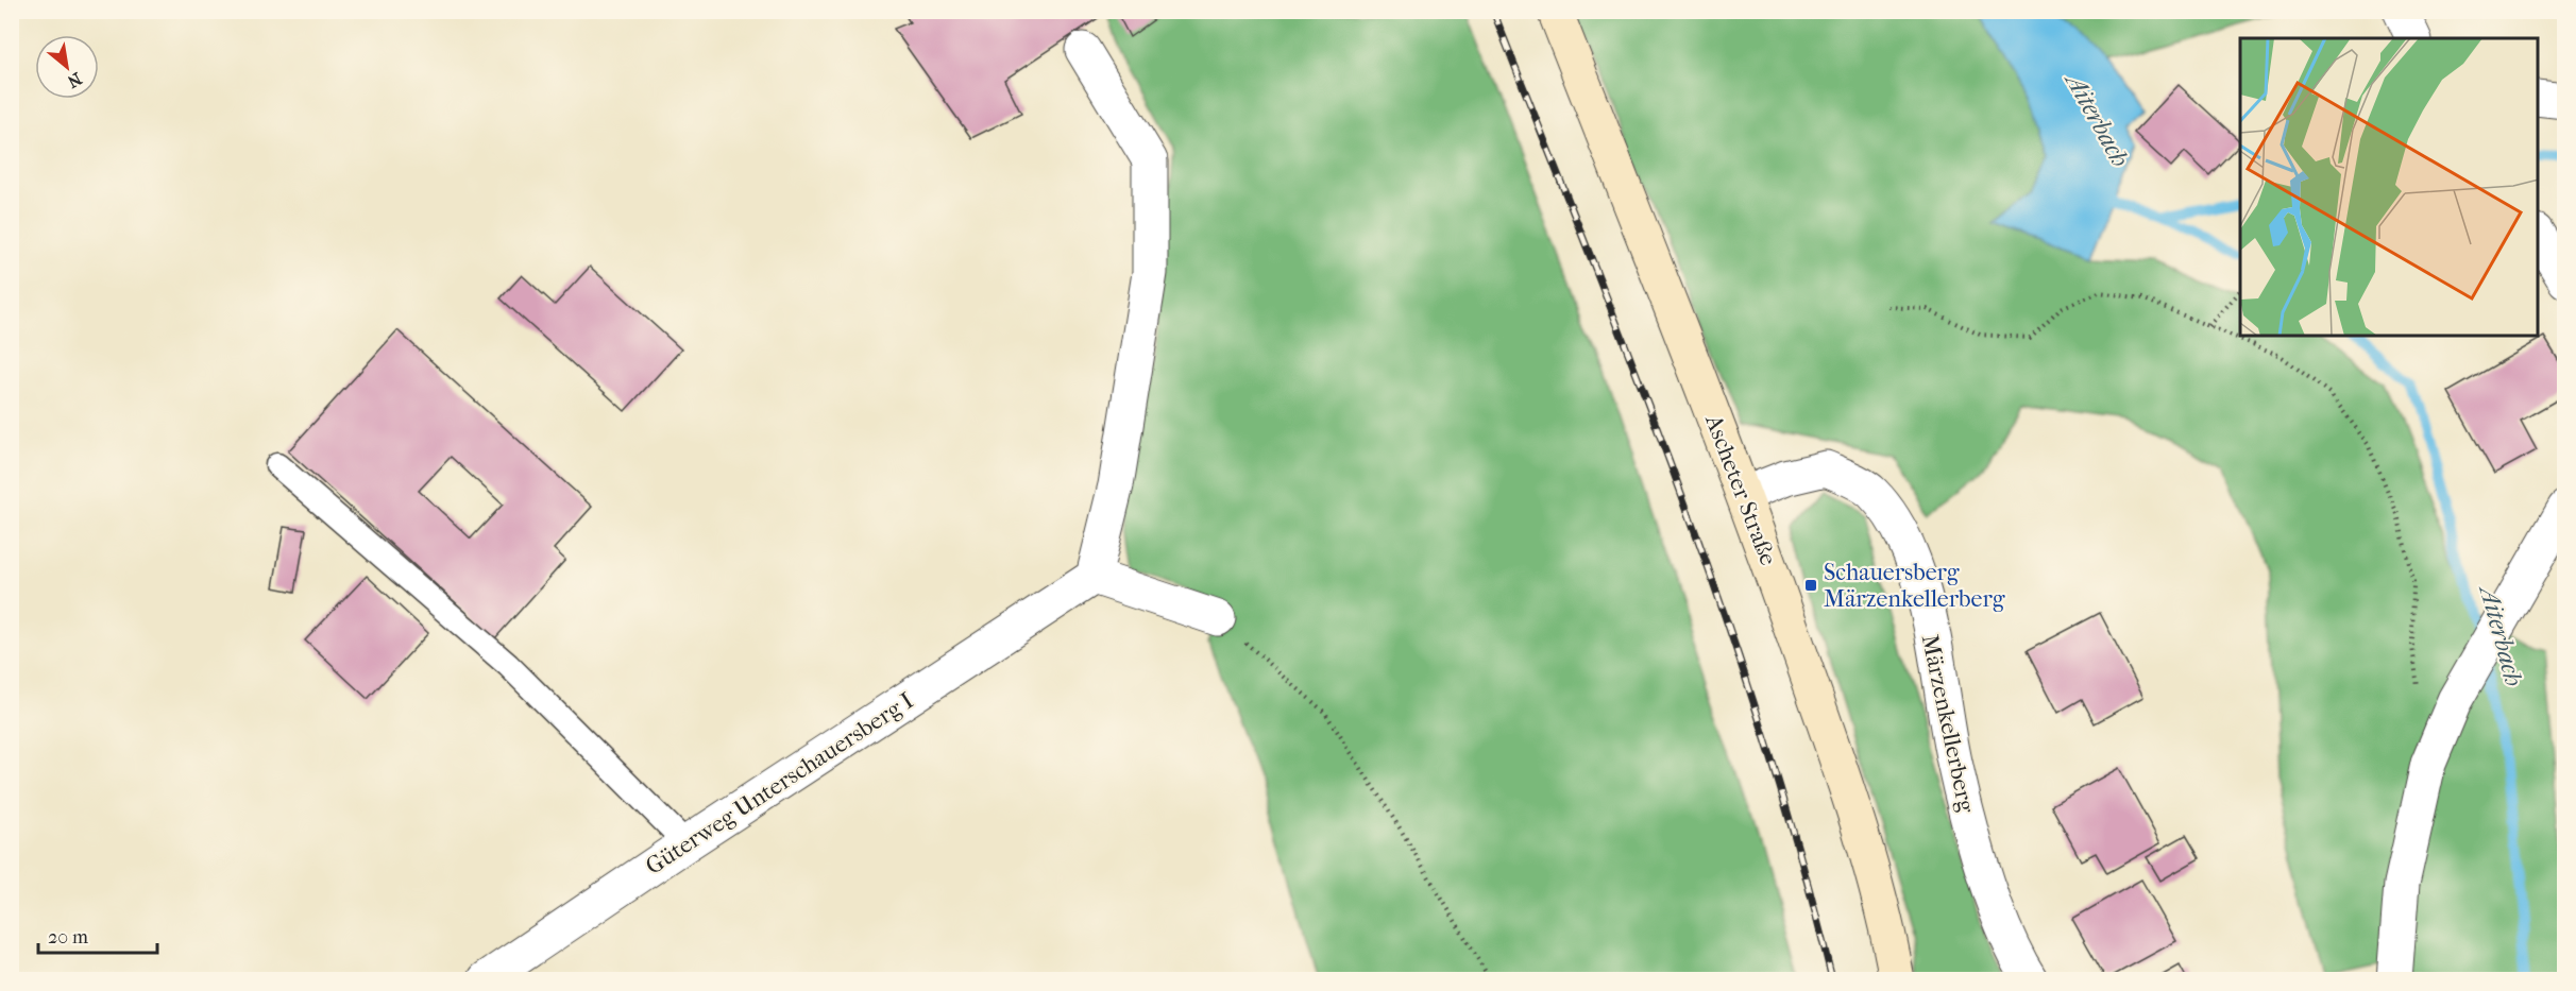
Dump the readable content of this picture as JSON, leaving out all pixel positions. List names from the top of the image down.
{
  "streets": {
    "main road": ["Ascheter Straße"],
    "street": ["Märzenkellerberg", "Güterweg Unterschauersberg I"]
  },
  "crossings": [
    ["Ascheter Straße", "Märzenkellerberg"]
  ],
  "water": ["Aiterbach"],
  "places": {
    "transit": ["Schauersberg Märzenkellerberg"]
  },
  "scale_bar": "20 m",
  "north": "bottom right"
}
